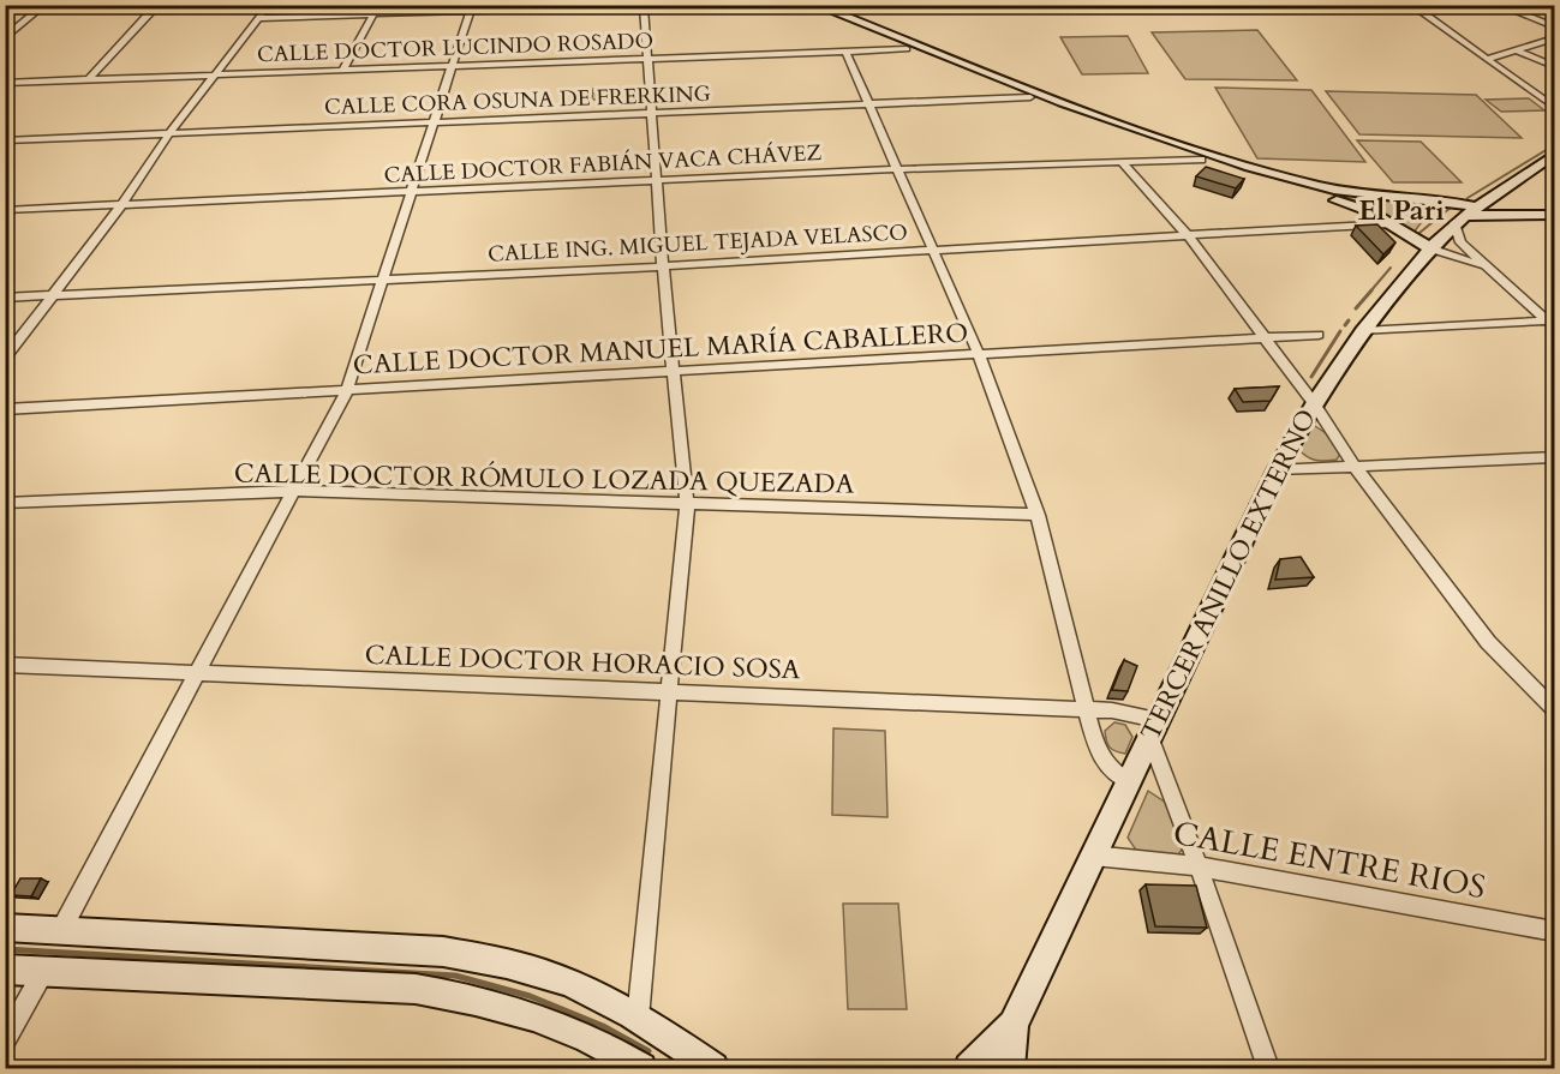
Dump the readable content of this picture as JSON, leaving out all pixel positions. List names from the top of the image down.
{
  "streets": {
    "street": [
      "CALLE DOCTOR LUCINDO ROSADO",
      "CALLE CORA OSUNA DE FRERKING",
      "CALLE DOCTOR FABIÁN VACA CHÁVEZ",
      "CALLE ING. MIGUEL TEJADA VELASCO",
      "CALLE DOCTOR MANUEL MARÍA CABALLERO",
      "CALLE DOCTOR RÓMULO LOZADA QUEZADA",
      "TERCER ANILLO EXTERNO",
      "CALLE DOCTOR HORACIO SOSA",
      "CALLE ENTRE RIOS"
    ]
  },
  "crossings": [
    ["TERCER ANILLO EXTERNO", "CALLE DOCTOR HORACIO SOSA"],
    ["TERCER ANILLO EXTERNO", "CALLE ENTRE RIOS"]
  ],
  "districts": ["El Pari"]
}
